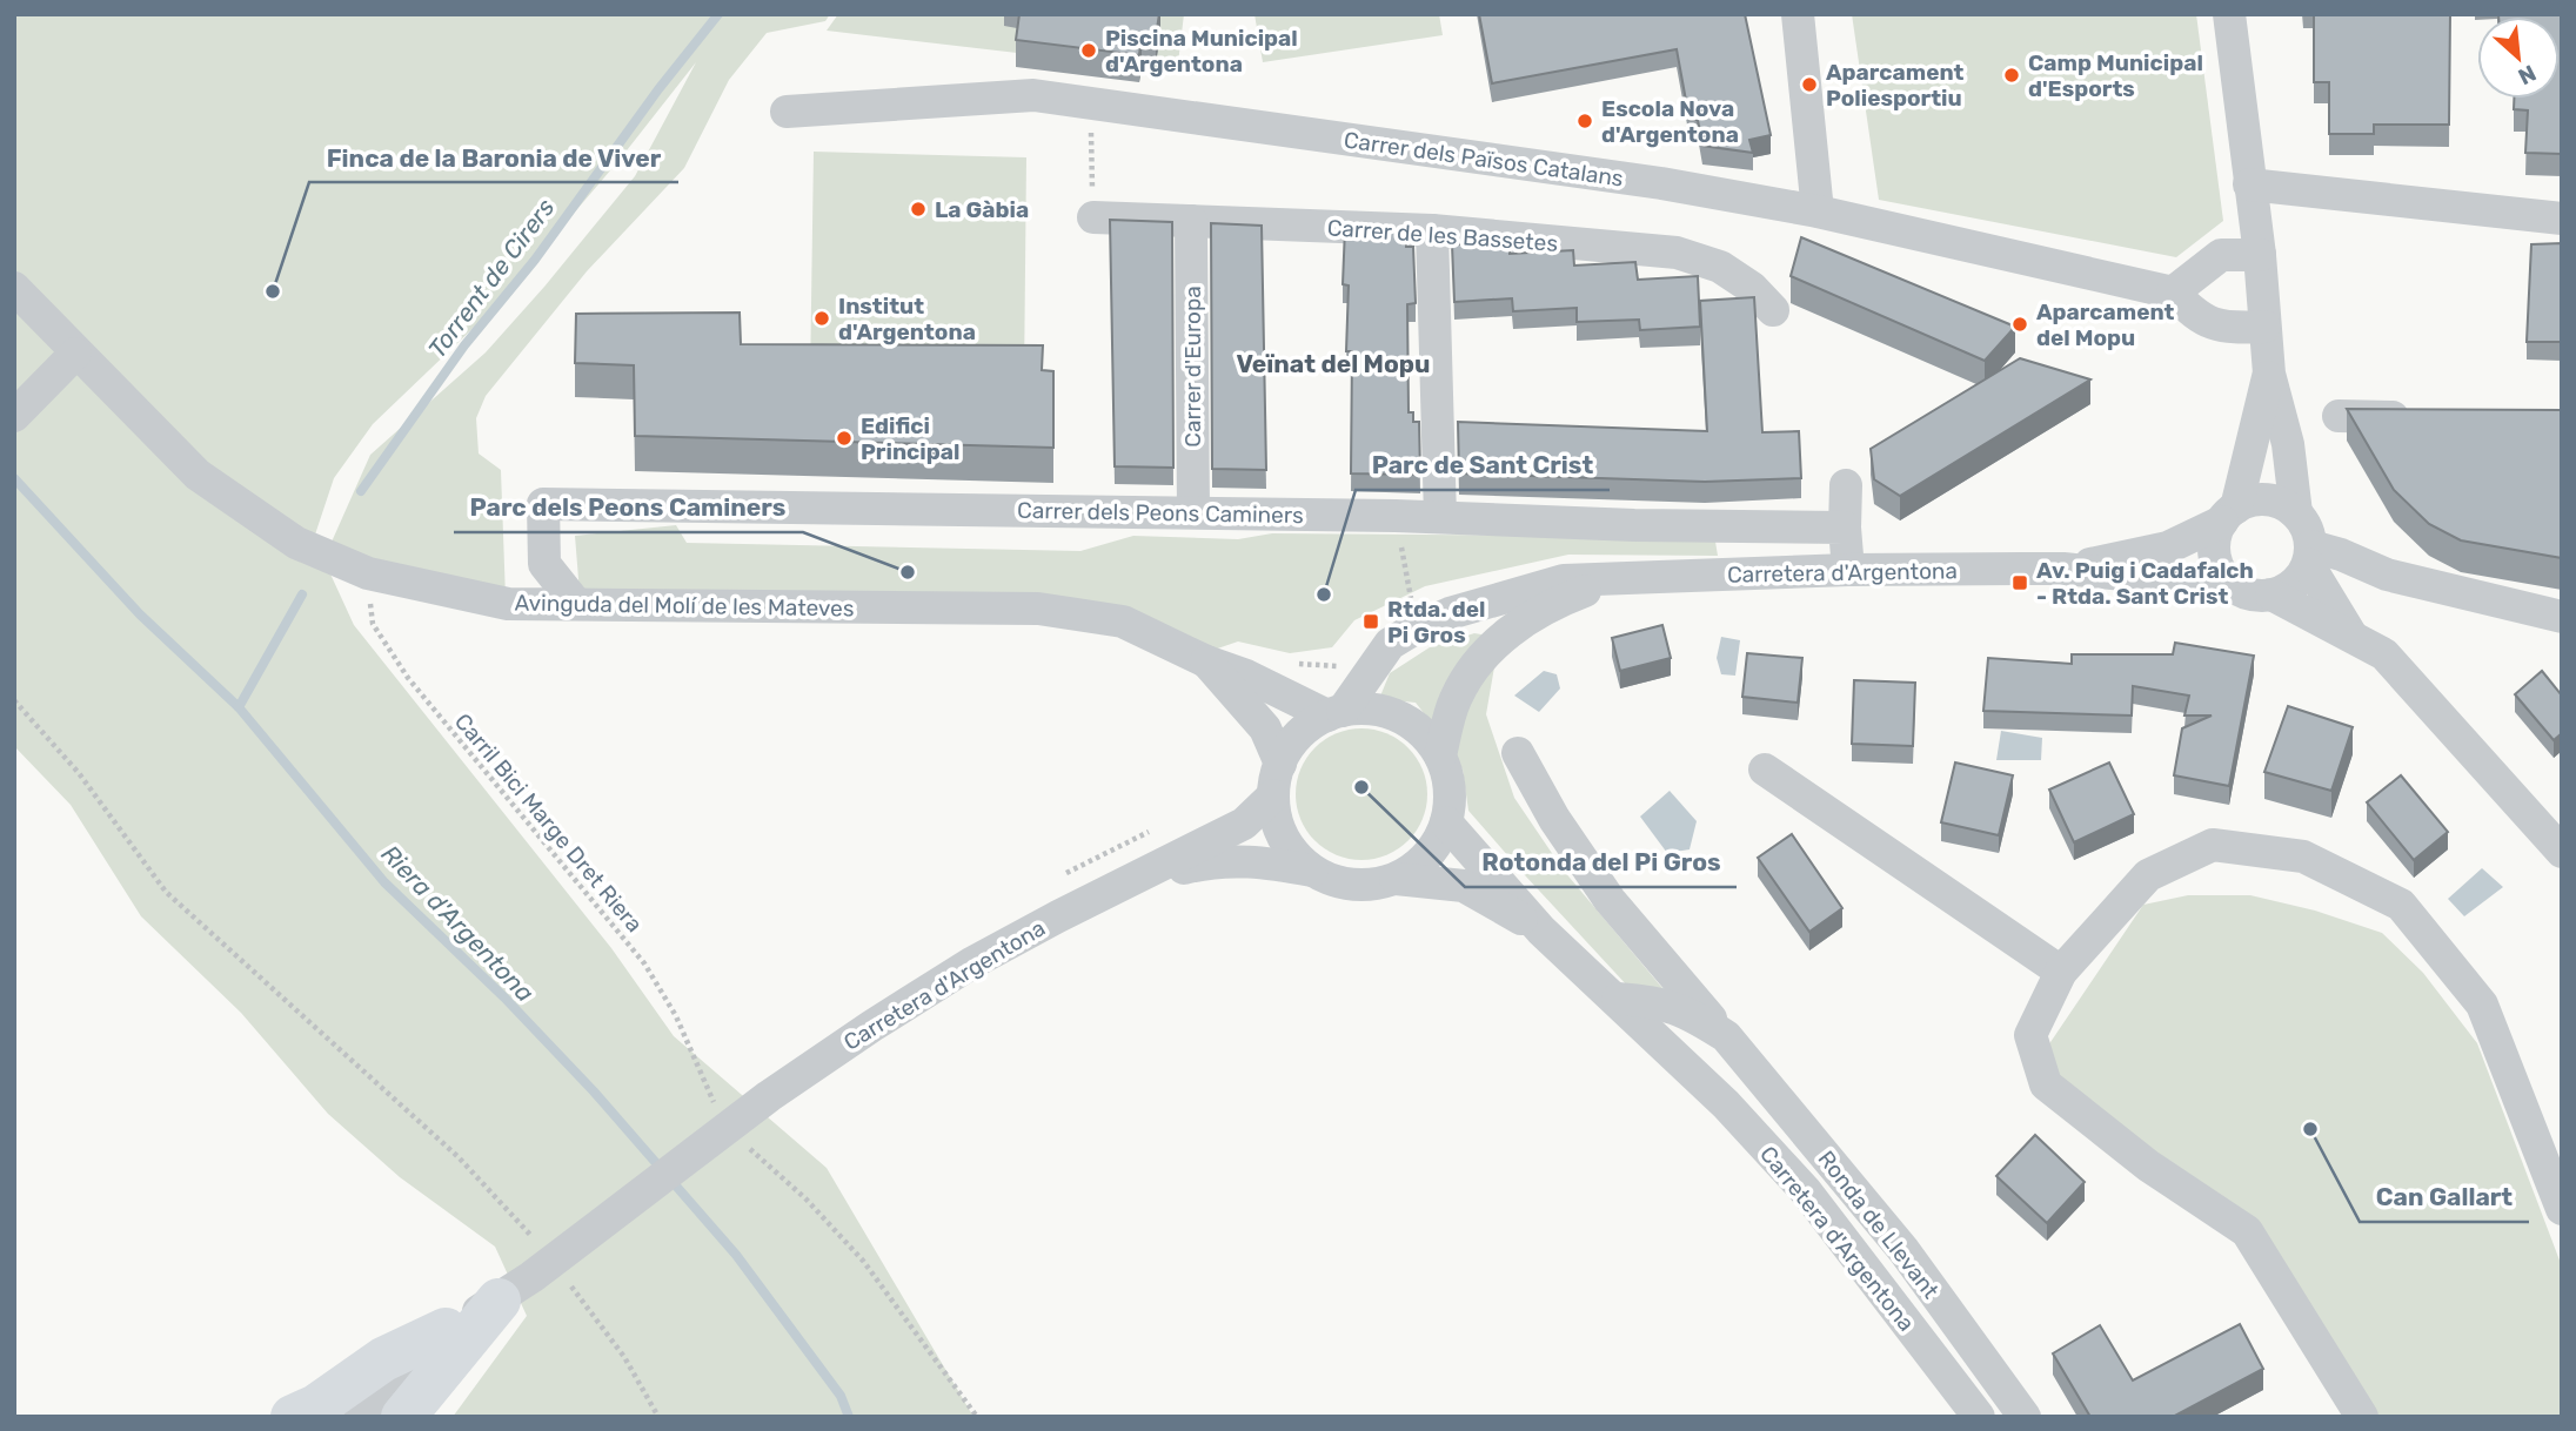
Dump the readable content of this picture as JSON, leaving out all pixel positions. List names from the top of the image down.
{
  "streets": {
    "street": [
      "Carrer dels Països Catalans",
      "Carrer de les Bassetes",
      "Carrer d'Europa",
      "Carrer dels Peons Caminers",
      "Carretera d'Argentona",
      "Avinguda del Molí de les Mateves",
      "Ronda de Llevant"
    ],
    "path": ["Carril Bici Marge Dret Riera"]
  },
  "crossings": [
    ["Carrer de les Bassetes", "Carrer d'Europa"],
    ["Carrer d'Europa", "Carrer dels Peons Caminers"],
    ["Carrer dels Peons Caminers", "Avinguda del Molí de les Mateves"],
    ["Carretera d'Argentona", "Ronda de Llevant"],
    ["Avinguda del Molí de les Mateves", "Carril Bici Marge Dret Riera"]
  ],
  "districts": ["Veïnat del Mopu"],
  "water": ["Torrent de Cirers", "Riera d'Argentona"],
  "places": {
    "other": [
      "Piscina Municipal d'Argentona",
      "Camp Municipal d'Esports",
      "Aparcament Poliesportiu",
      "Escola Nova d'Argentona",
      "La Gàbia",
      "Finca de la Baronia de Viver",
      "Institut d'Argentona",
      "Aparcament del Mopu",
      "Edifici Principal",
      "Parc dels Peons Caminers",
      "Parc de Sant Crist",
      "Rotonda del Pi Gros",
      "Can Gallart"
    ],
    "transit": ["Av. Puig i Cadafalch - Rtda. Sant Crist", "Rtda. del Pi Gros"]
  },
  "north": "bottom right"
}
